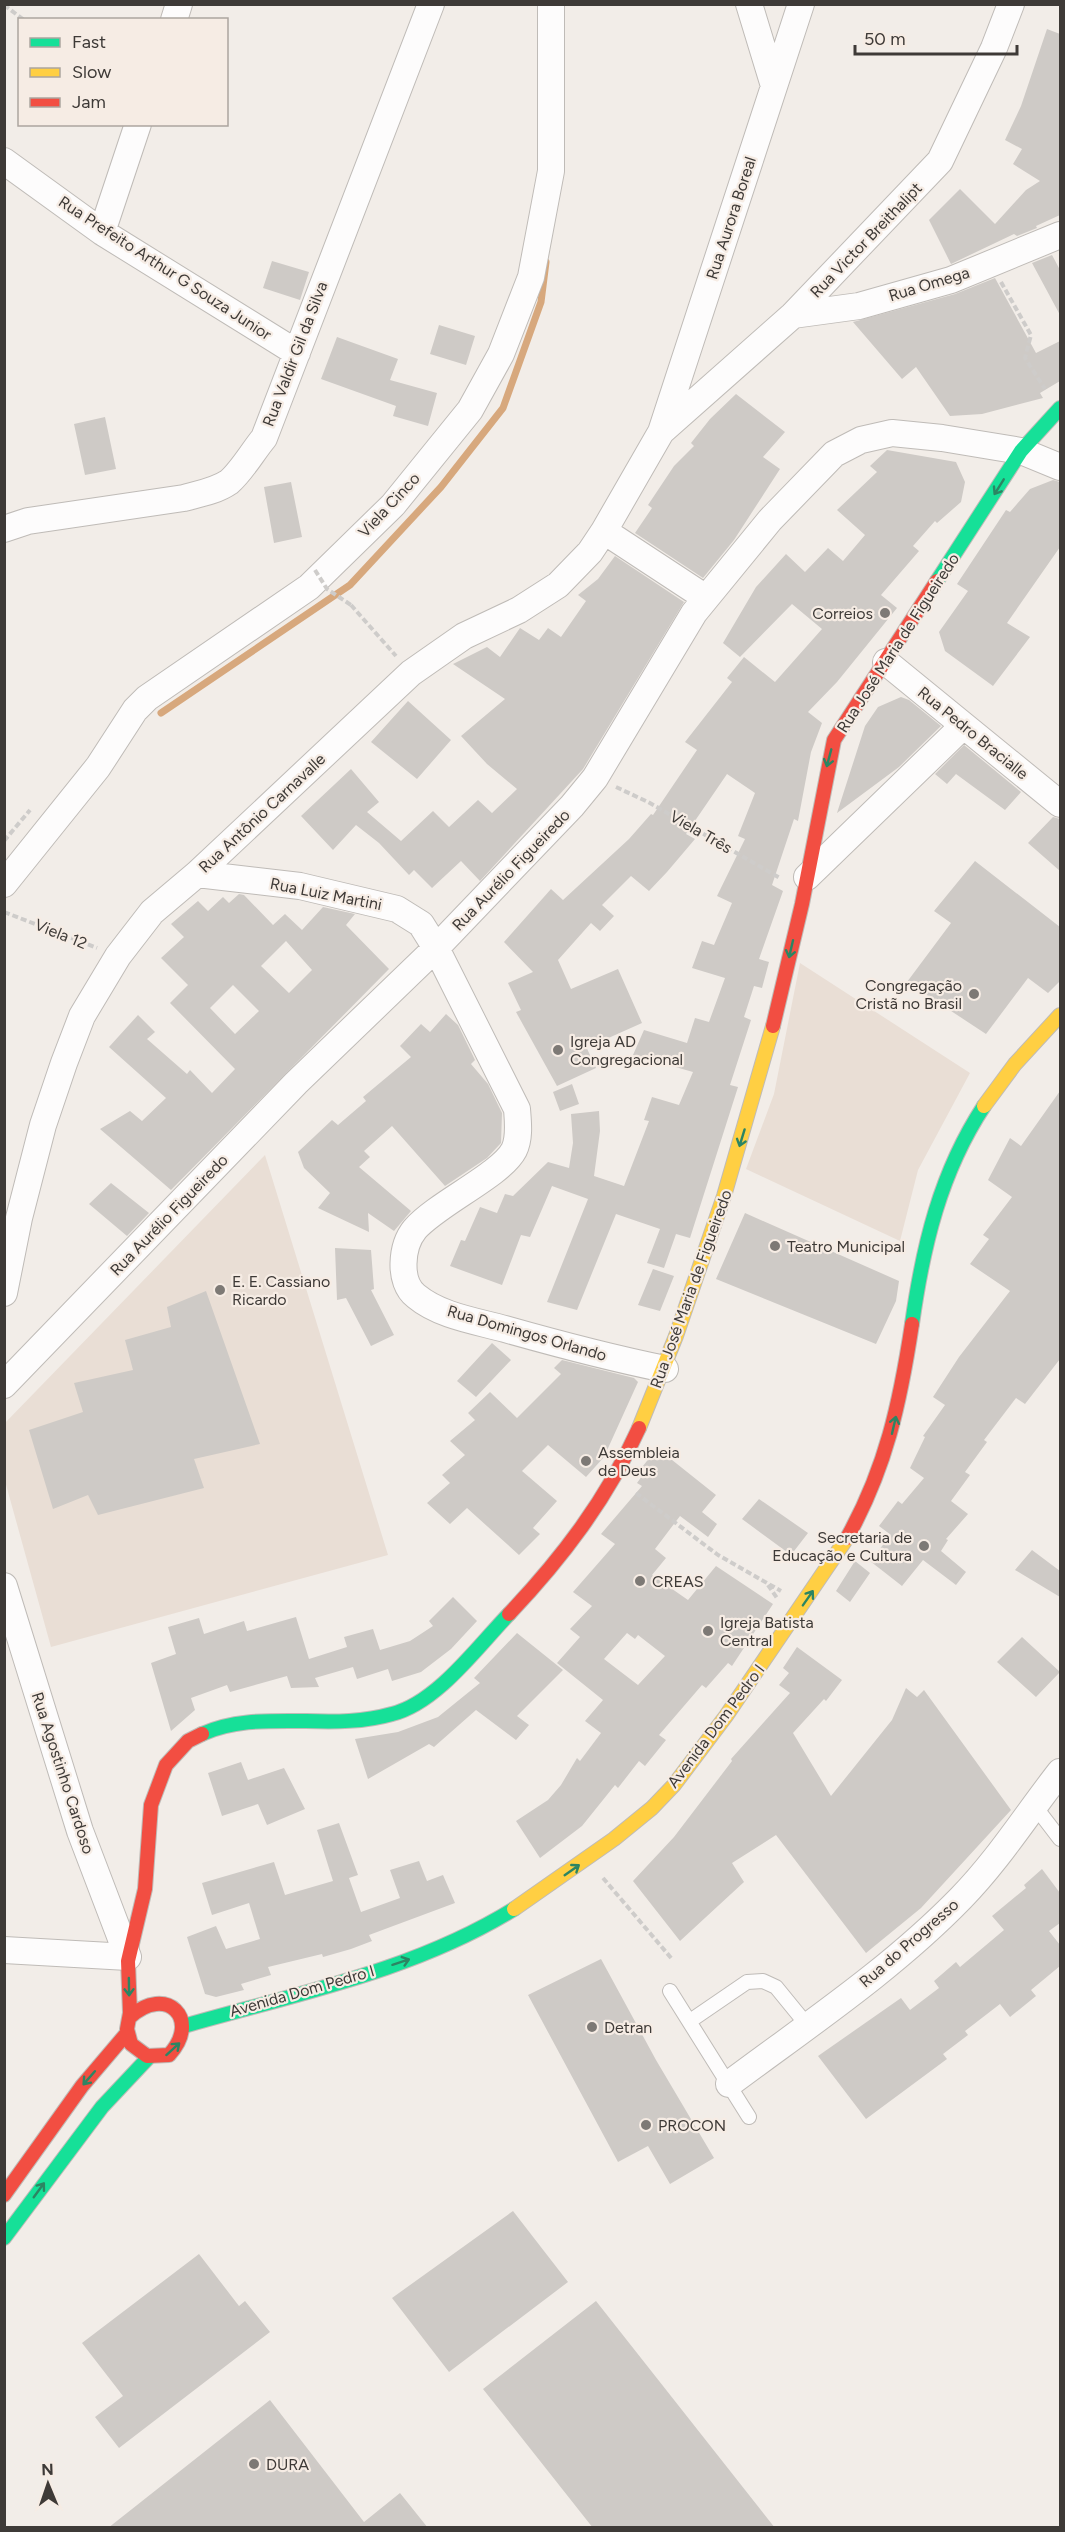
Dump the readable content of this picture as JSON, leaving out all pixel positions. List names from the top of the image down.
{
  "streets": {
    "main road": ["Rua José Maria de Figueiredo", "Avenida Dom Pedro I"],
    "street": [
      "Rua Aurora Boreal",
      "Rua Victor Breithalipt",
      "Rua Prefeito Arthur G Souza Junior",
      "Rua Omega",
      "Rua Valdir Gil da Silva",
      "Viela Cinco",
      "Rua Pedro Bracialle",
      "Rua Antônio Carnavalle",
      "Rua Aurélio Figueiredo",
      "Rua Luiz Martini",
      "Rua Domingos Orlando",
      "Rua Agostinho Cardoso",
      "Rua do Progresso"
    ],
    "path": ["Viela Três", "Viela 12"]
  },
  "crossings": [
    ["Rua Aurora Boreal", "Rua Victor Breithalipt"],
    ["Rua Aurora Boreal", "Rua Antônio Carnavalle"],
    ["Rua Victor Breithalipt", "Rua Omega"],
    ["Rua Victor Breithalipt", "Rua Antônio Carnavalle"],
    ["Rua Prefeito Arthur G Souza Junior", "Rua Valdir Gil da Silva"],
    ["Rua José Maria de Figueiredo", "Rua Pedro Bracialle"],
    ["Rua José Maria de Figueiredo", "Viela Três"],
    ["Rua José Maria de Figueiredo", "Rua Aurélio Figueiredo"],
    ["Rua José Maria de Figueiredo", "Rua Domingos Orlando"],
    ["Rua José Maria de Figueiredo", "Avenida Dom Pedro I"],
    ["Rua José Maria de Figueiredo", "Rua Agostinho Cardoso"],
    ["Rua Antônio Carnavalle", "Rua Luiz Martini"],
    ["Rua Antônio Carnavalle", "Viela 12"],
    ["Viela Três", "Rua Aurélio Figueiredo"],
    ["Rua Aurélio Figueiredo", "Rua Luiz Martini"],
    ["Rua Aurélio Figueiredo", "Rua Domingos Orlando"],
    ["Rua Luiz Martini", "Rua Domingos Orlando"]
  ],
  "one_way": ["Rua José Maria de Figueiredo", "Avenida Dom Pedro I"],
  "places": [
    "Correios",
    "Congregação Cristã no Brasil",
    "Igreja AD Congregacional",
    "Teatro Municipal",
    "E. E. Cassiano Ricardo",
    "Assembleia de Deus",
    "Secretaria de Educação e Cultura",
    "CREAS",
    "Igreja Batista Central",
    "Detran",
    "PROCON",
    "DURA"
  ],
  "legend": ["Fast", "Slow", "Jam"],
  "scale_bar": "50 m",
  "north": "top"
}
